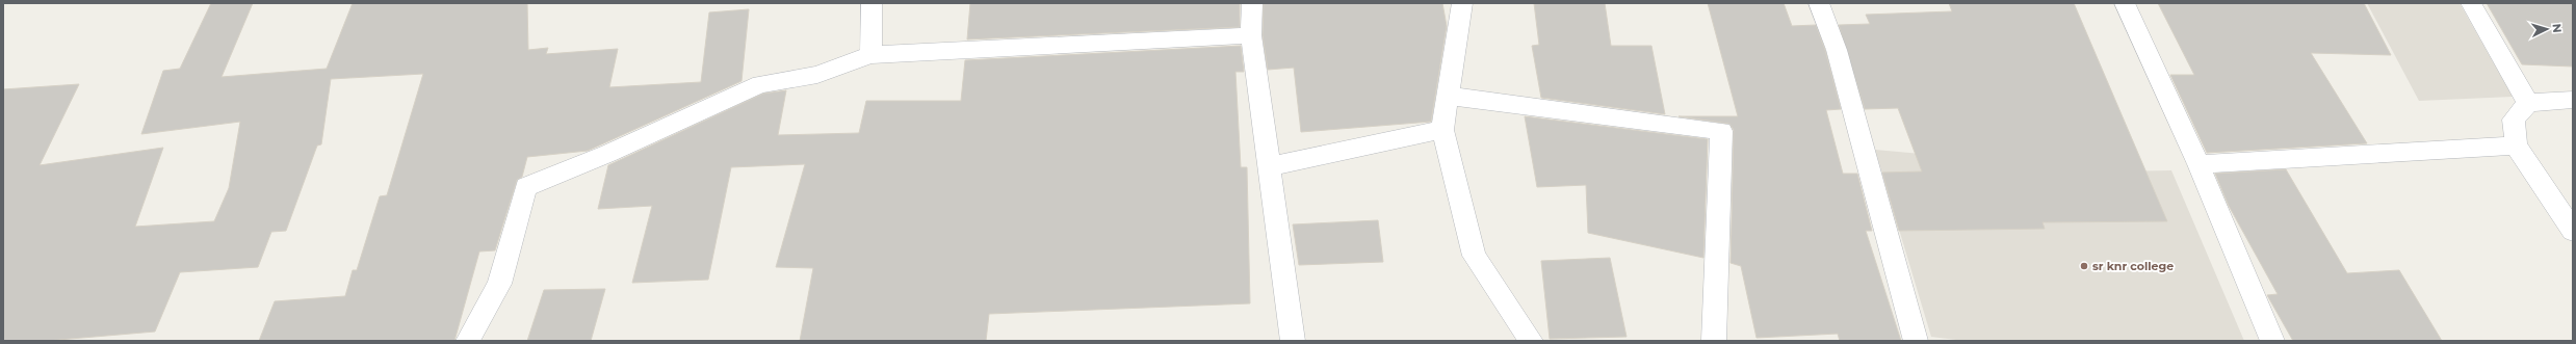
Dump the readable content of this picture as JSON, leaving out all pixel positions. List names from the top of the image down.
{
  "places": ["sr knr college"],
  "north": "right"
}
